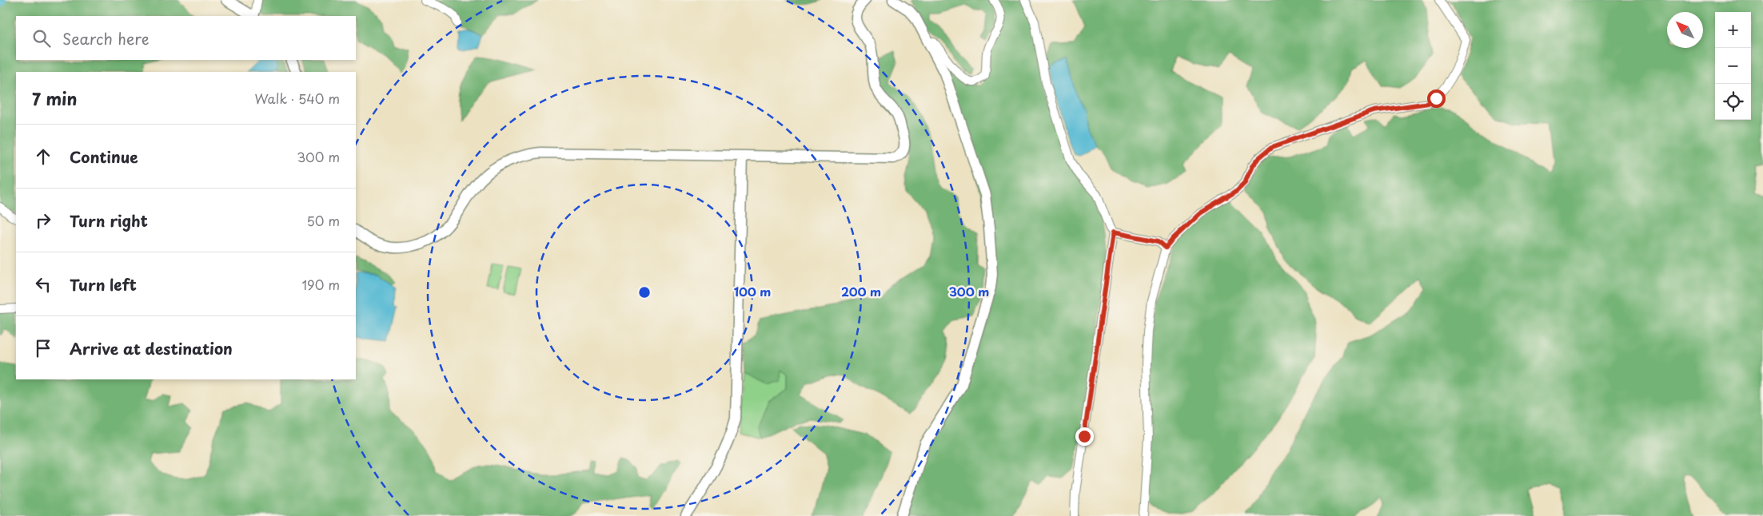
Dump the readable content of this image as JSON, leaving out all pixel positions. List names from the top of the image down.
{
  "north": "top left",
  "page": {
    "map_buttons": ["+", "−"],
    "search": "Search here",
    "heading": ["7 min", "Walk · 540 m"],
    "list": [
      ["Continue", "300 m"],
      ["Turn right", "50 m"],
      ["Turn left", "190 m"],
      "Arrive at destination"
    ]
  },
  "rings": ["100 m", "200 m", "300 m"]
}
